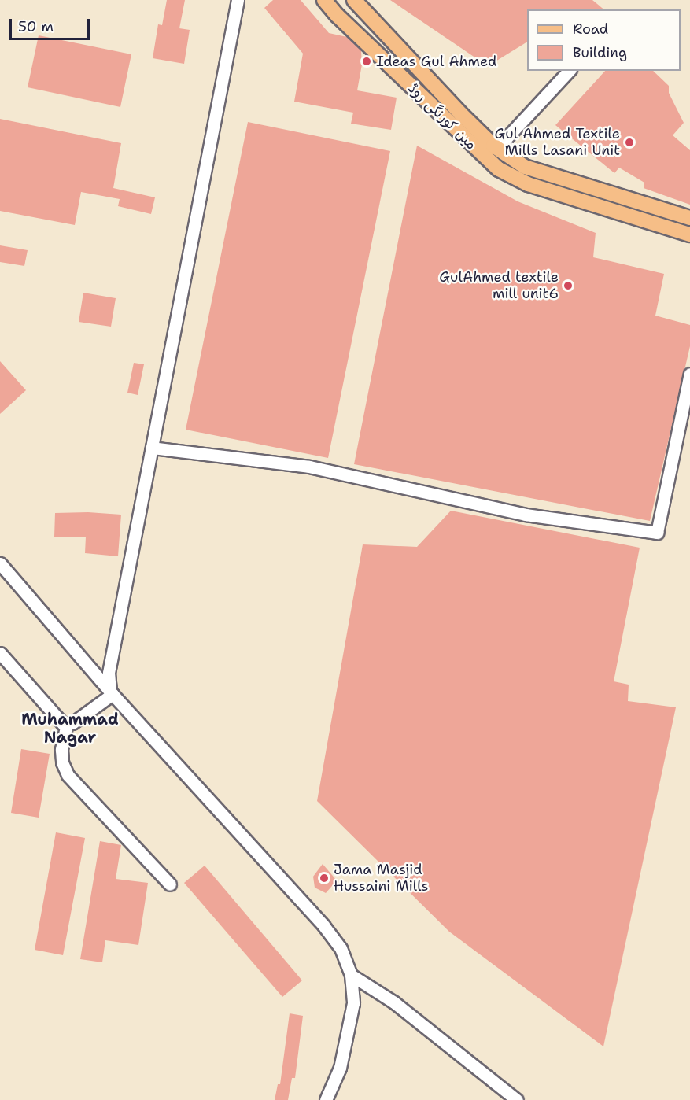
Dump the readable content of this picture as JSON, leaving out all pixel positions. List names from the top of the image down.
{
  "streets": {
    "main road": ["مین کورنگی روڈ"]
  },
  "districts": ["Muhammad Nagar"],
  "places": [
    "Ideas Gul Ahmed",
    "Gul Ahmed Textile Mills Lasani Unit",
    "GulAhmed textile mill unit6",
    "Jama Masjid Hussaini Mills"
  ],
  "legend": ["Road", "Building"],
  "scale_bar": "50 m"
}
